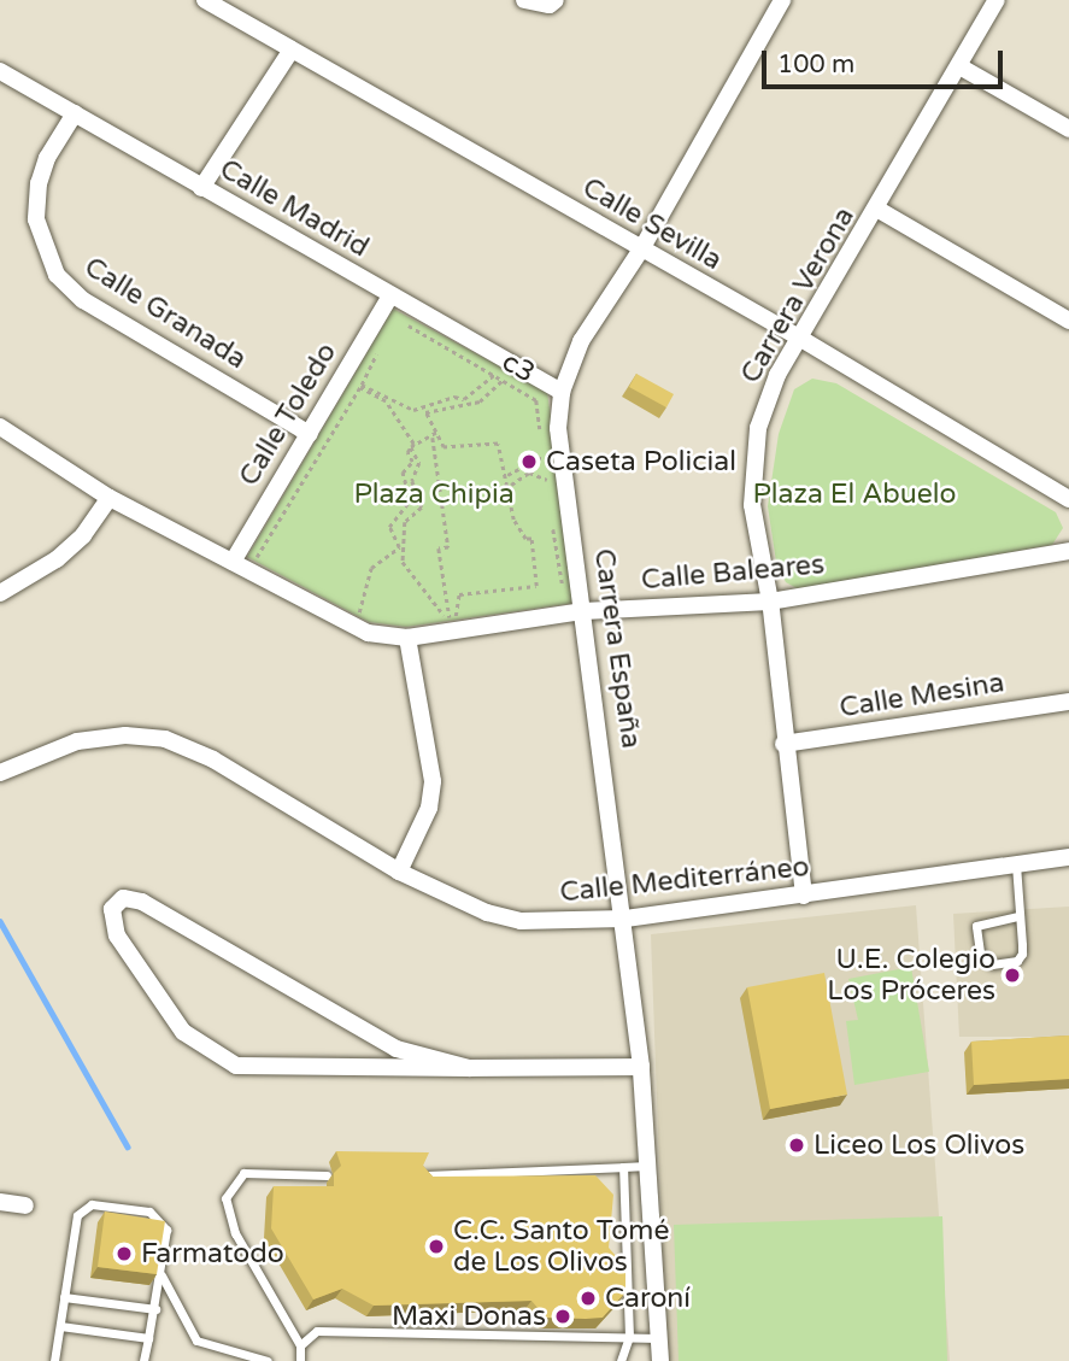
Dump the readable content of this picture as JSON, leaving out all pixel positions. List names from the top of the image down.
{
  "streets": {
    "street": [
      "Calle Madrid",
      "Calle Sevilla",
      "Carrera Verona",
      "Calle Granada",
      "Calle Toledo",
      "Calle Baleares",
      "Carrera España",
      "Calle Mesina",
      "Calle Mediterráneo"
    ],
    "path": ["c3"]
  },
  "crossings": [
    ["Calle Madrid", "Calle Granada"],
    ["Calle Madrid", "Calle Toledo"],
    ["Calle Madrid", "Carrera España"],
    ["Calle Sevilla", "Carrera Verona"],
    ["Calle Sevilla", "Carrera España"],
    ["Carrera Verona", "Calle Baleares"],
    ["Carrera Verona", "Calle Mesina"],
    ["Carrera Verona", "Calle Mediterráneo"],
    ["Calle Granada", "Calle Toledo"],
    ["Calle Toledo", "Calle Baleares"],
    ["Calle Baleares", "Carrera España"],
    ["Carrera España", "Calle Mediterráneo"]
  ],
  "parks": ["Plaza Chipia", "Plaza El Abuelo"],
  "places": [
    "Caseta Policial",
    "U.E. Colegio Los Próceres",
    "Liceo Los Olivos",
    "C.C. Santo Tomé de Los Olivos",
    "Farmatodo",
    "Caroní",
    "Maxi Donas"
  ],
  "scale_bar": "100 m"
}
